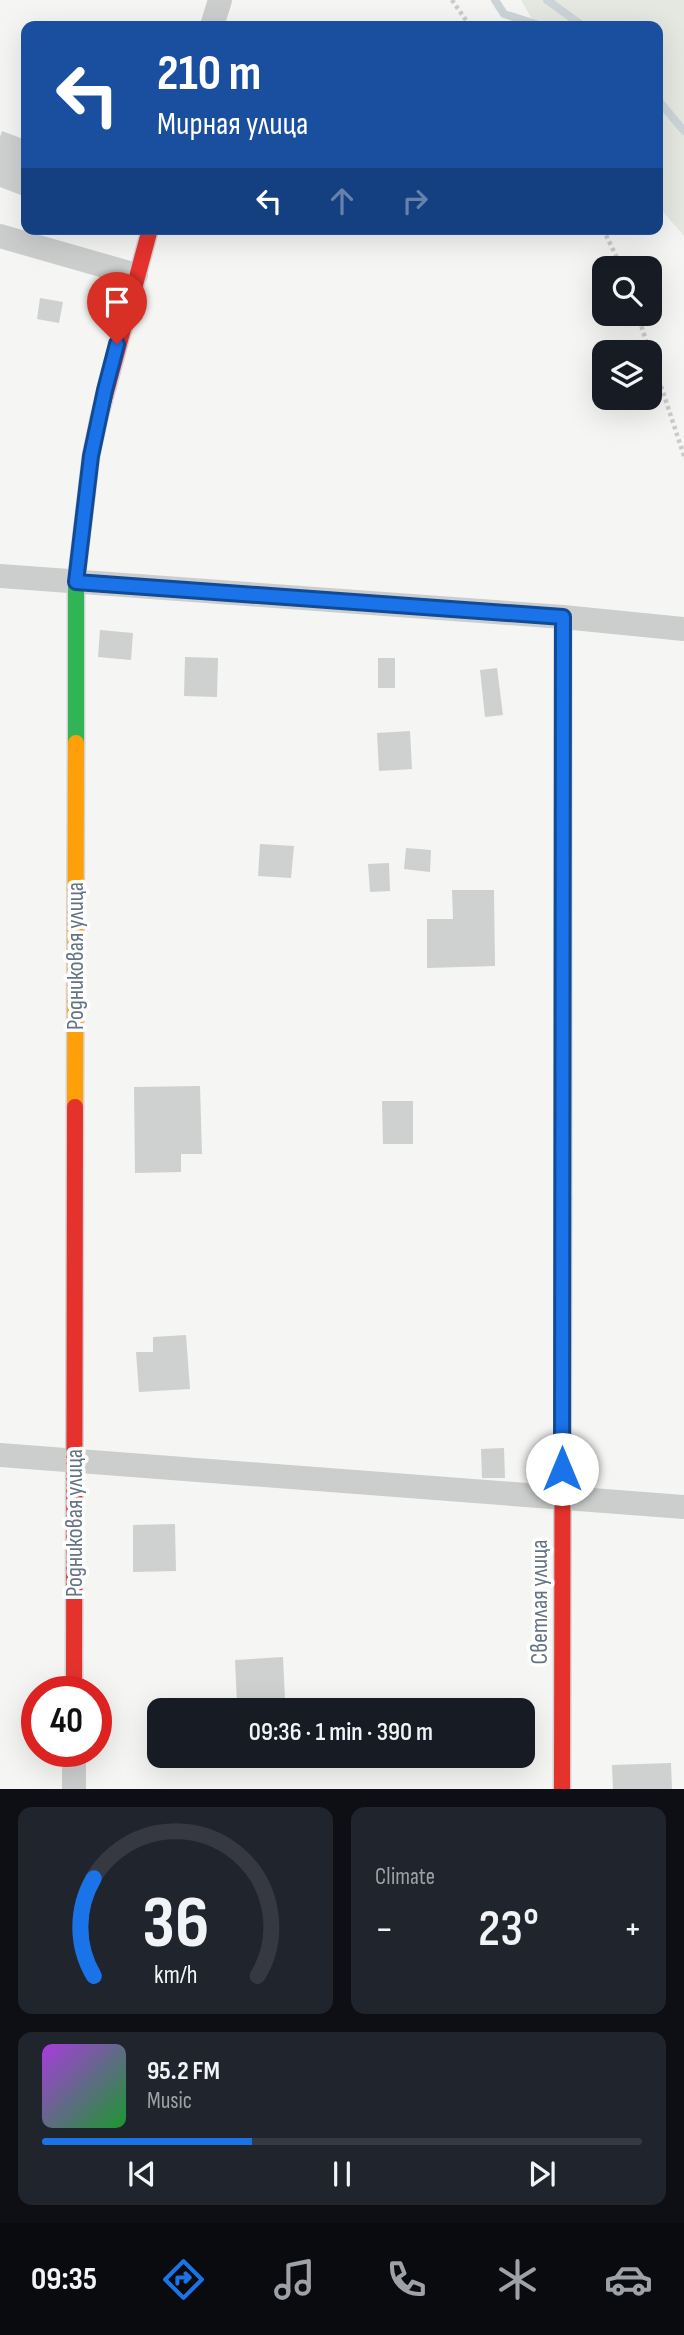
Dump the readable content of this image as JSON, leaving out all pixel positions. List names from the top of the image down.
{
  "streets": {
    "street": ["Родниковая улица", "Светлая улица"]
  },
  "page": {
    "turn": ["210 m", "Мирная улица"],
    "limit": "40",
    "trip": "09:36 · 1 min · 390 m",
    "tile": "Climate",
    "heat": ["−", "23°", "+"],
    "song": ["95.2 FM", "Music"],
    "tabs": "09:35",
    "gauge": ["36", "km/h"]
  }
}
